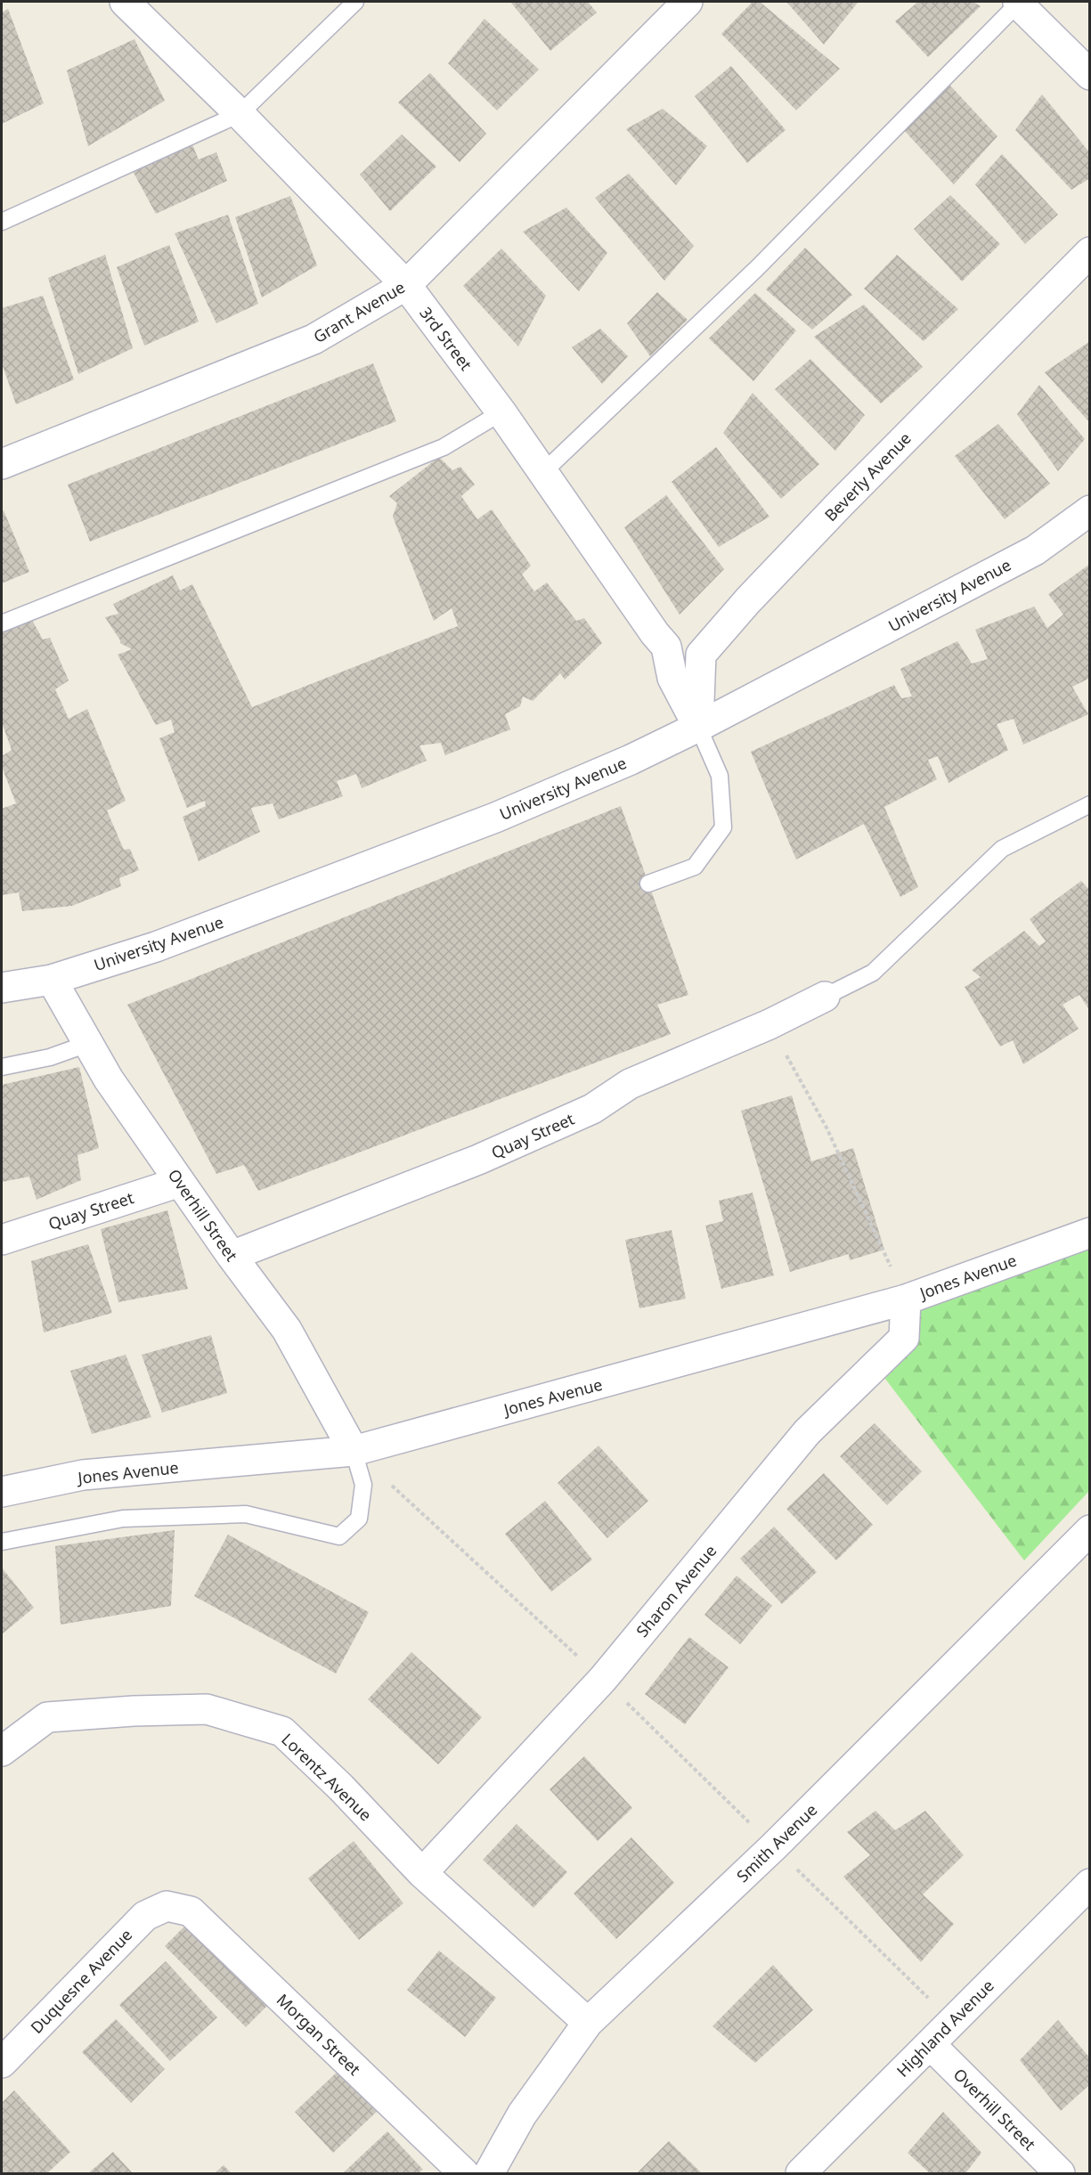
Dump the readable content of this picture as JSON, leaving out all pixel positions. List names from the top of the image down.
{
  "streets": {
    "street": [
      "Grant Avenue",
      "3rd Street",
      "Beverly Avenue",
      "University Avenue",
      "Quay Street",
      "Overhill Street",
      "Jones Avenue",
      "Sharon Avenue",
      "Lorentz Avenue",
      "Smith Avenue",
      "Duquesne Avenue",
      "Highland Avenue",
      "Morgan Street"
    ]
  },
  "crossings": [
    ["Grant Avenue", "3rd Street"],
    ["3rd Street", "Beverly Avenue"],
    ["3rd Street", "University Avenue"],
    ["Beverly Avenue", "University Avenue"],
    ["University Avenue", "Overhill Street"],
    ["Quay Street", "Overhill Street"],
    ["Overhill Street", "Jones Avenue"],
    ["Overhill Street", "Highland Avenue"],
    ["Jones Avenue", "Sharon Avenue"],
    ["Sharon Avenue", "Lorentz Avenue"],
    ["Lorentz Avenue", "Smith Avenue"],
    ["Duquesne Avenue", "Morgan Street"]
  ]
}
